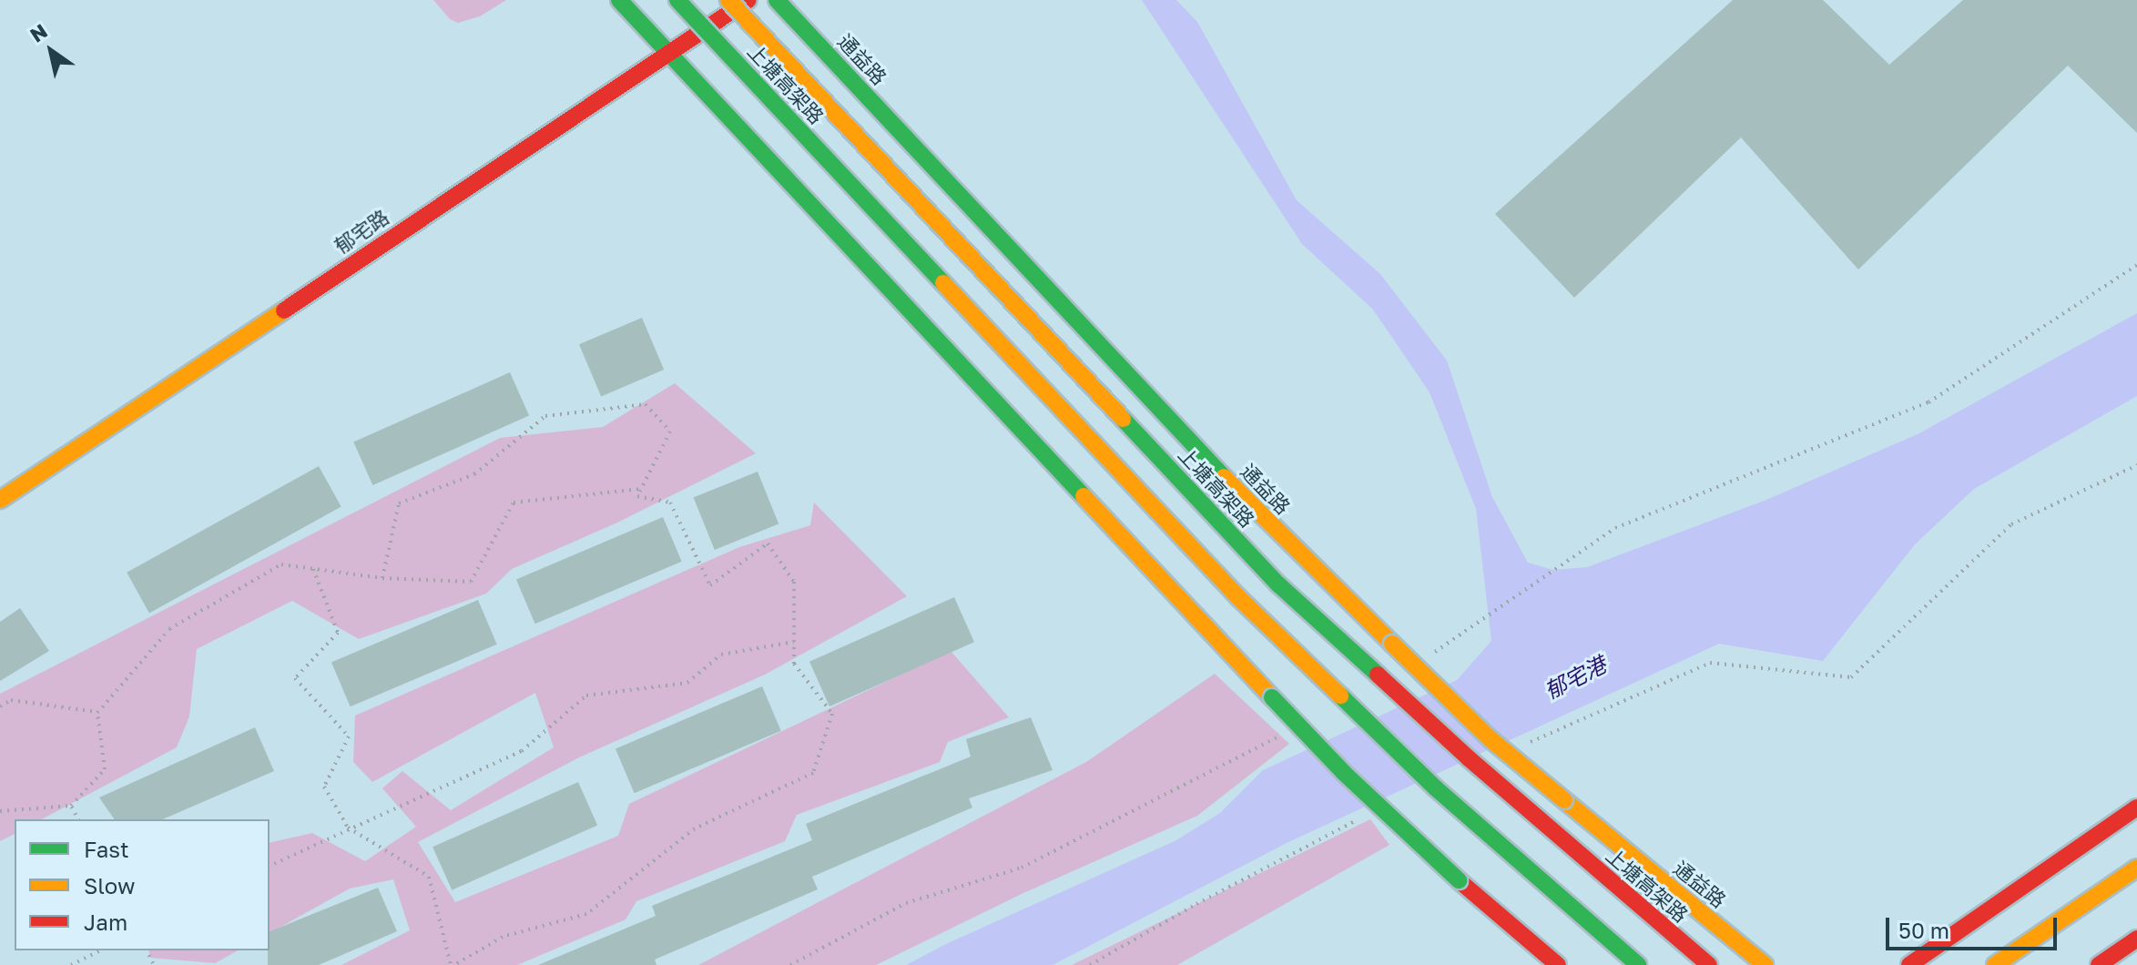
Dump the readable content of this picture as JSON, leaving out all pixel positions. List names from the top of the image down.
{
  "streets": {
    "main road": ["通益路", "上塘高架路", "郁宅路"]
  },
  "water": ["郁宅港"],
  "legend": ["Fast", "Slow", "Jam"],
  "scale_bar": "50 m",
  "north": "top left"
}
